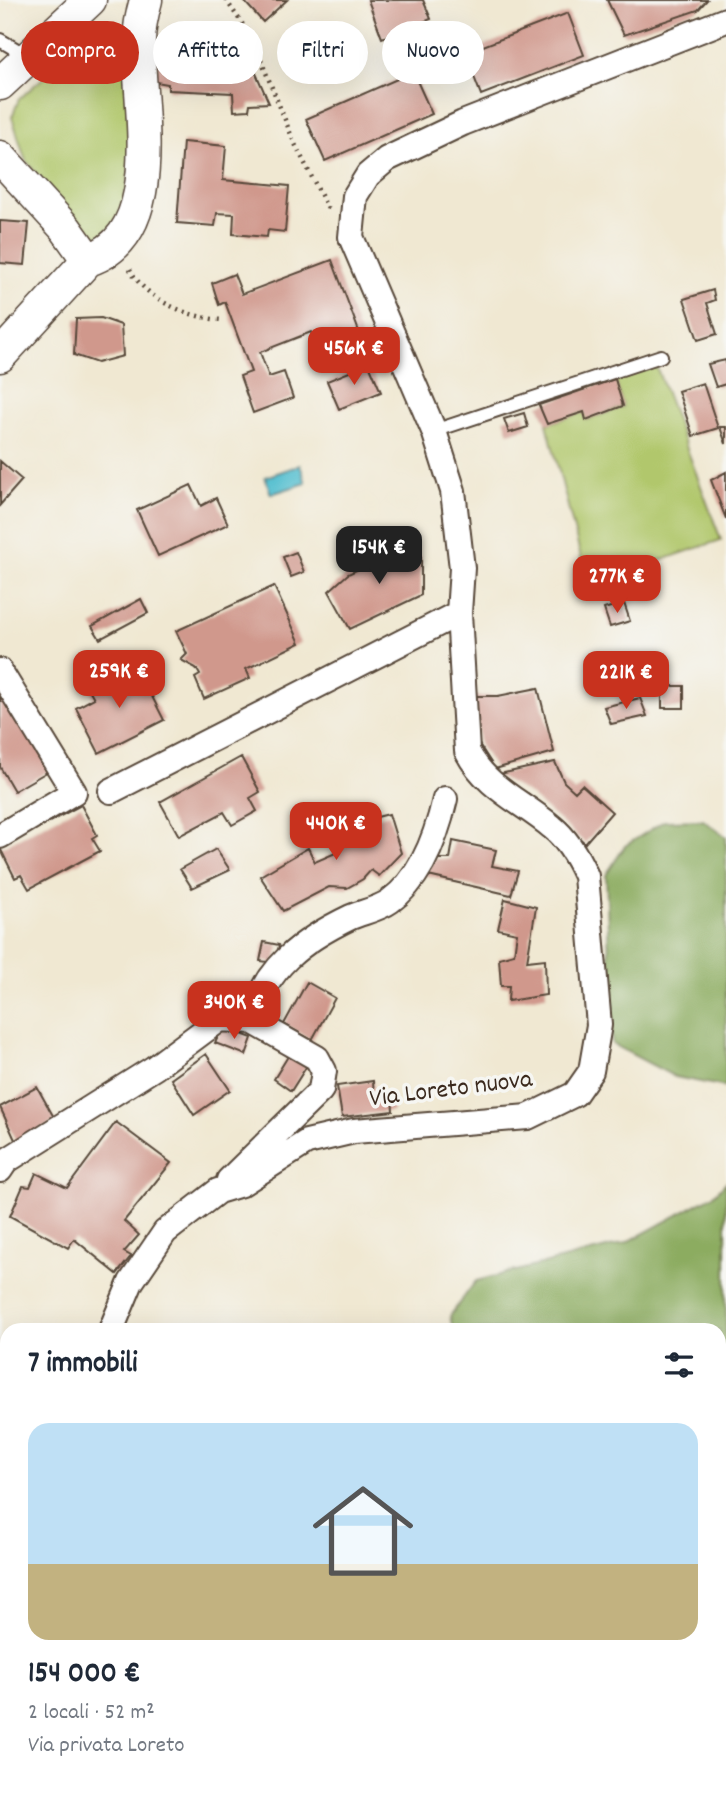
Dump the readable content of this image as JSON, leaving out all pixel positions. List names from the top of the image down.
{
  "streets": {
    "street": ["Via Loreto nuova"]
  },
  "page": {
    "chip": [
      "Compra",
      "Affitta",
      "Filtri",
      "Nuovo"
    ],
    "price": [
      "456K €",
      "154K €",
      "277K €",
      "259K €",
      "221K €",
      "440K €",
      "340K €"
    ],
    "heading": "7 immobili",
    "list": [
      {
        "name": "154 000 €",
        "note": "2 locali · 52 m² · Via privata Loreto"
      }
    ]
  }
}
